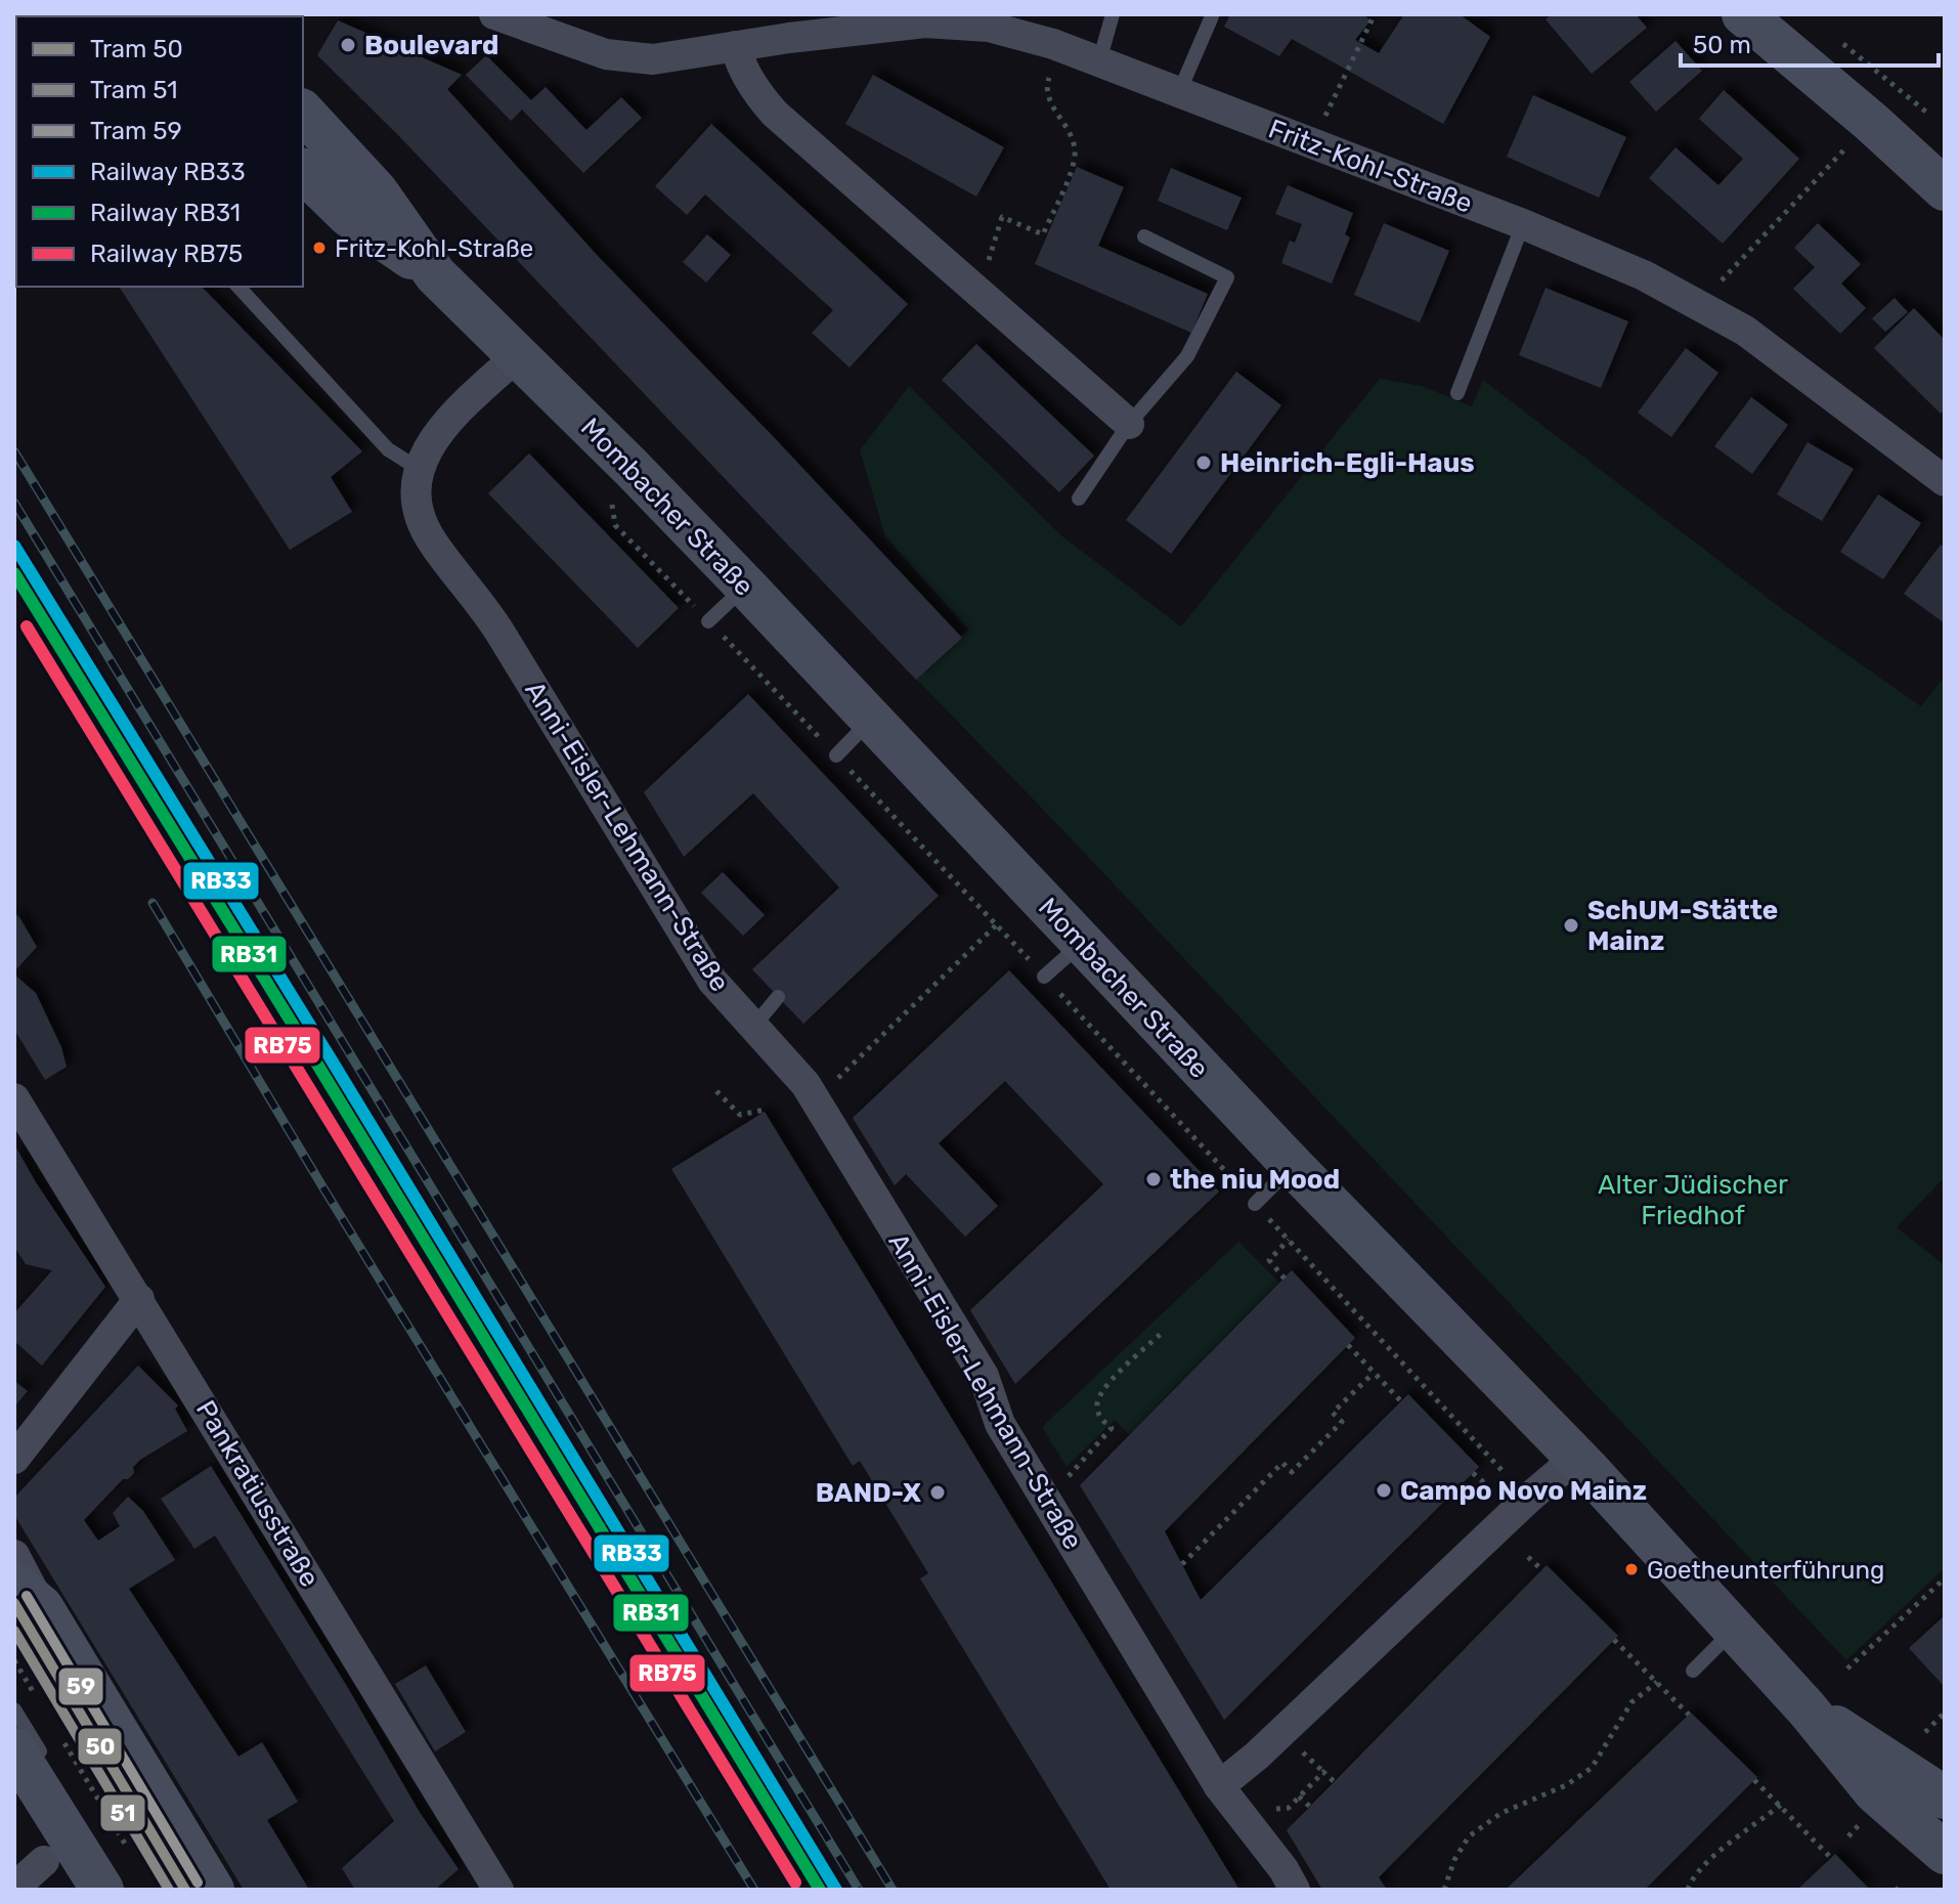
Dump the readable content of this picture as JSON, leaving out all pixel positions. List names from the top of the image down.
{
  "streets": {
    "main road": ["Mombacher Straße"],
    "street": ["Fritz-Kohl-Straße", "Anni-Eisler-Lehmann-Straße", "Pankratiusstraße"]
  },
  "parks": ["Alter Jüdischer Friedhof"],
  "places": [
    "Boulevard",
    "Fritz-Kohl-Straße",
    "Heinrich-Egli-Haus",
    "SchUM-Stätte Mainz",
    "the niu Mood",
    "Campo Novo Mainz",
    "BAND-X",
    "Goetheunterführung"
  ],
  "lines": [
    "rail line RB33",
    "rail line RB31",
    "rail line RB75",
    "tram line 59",
    "tram line 50",
    "tram line 51"
  ],
  "legend": [
    "Tram 50",
    "Tram 51",
    "Tram 59",
    "Railway RB33",
    "Railway RB31",
    "Railway RB75"
  ],
  "scale_bar": "50 m"
}
